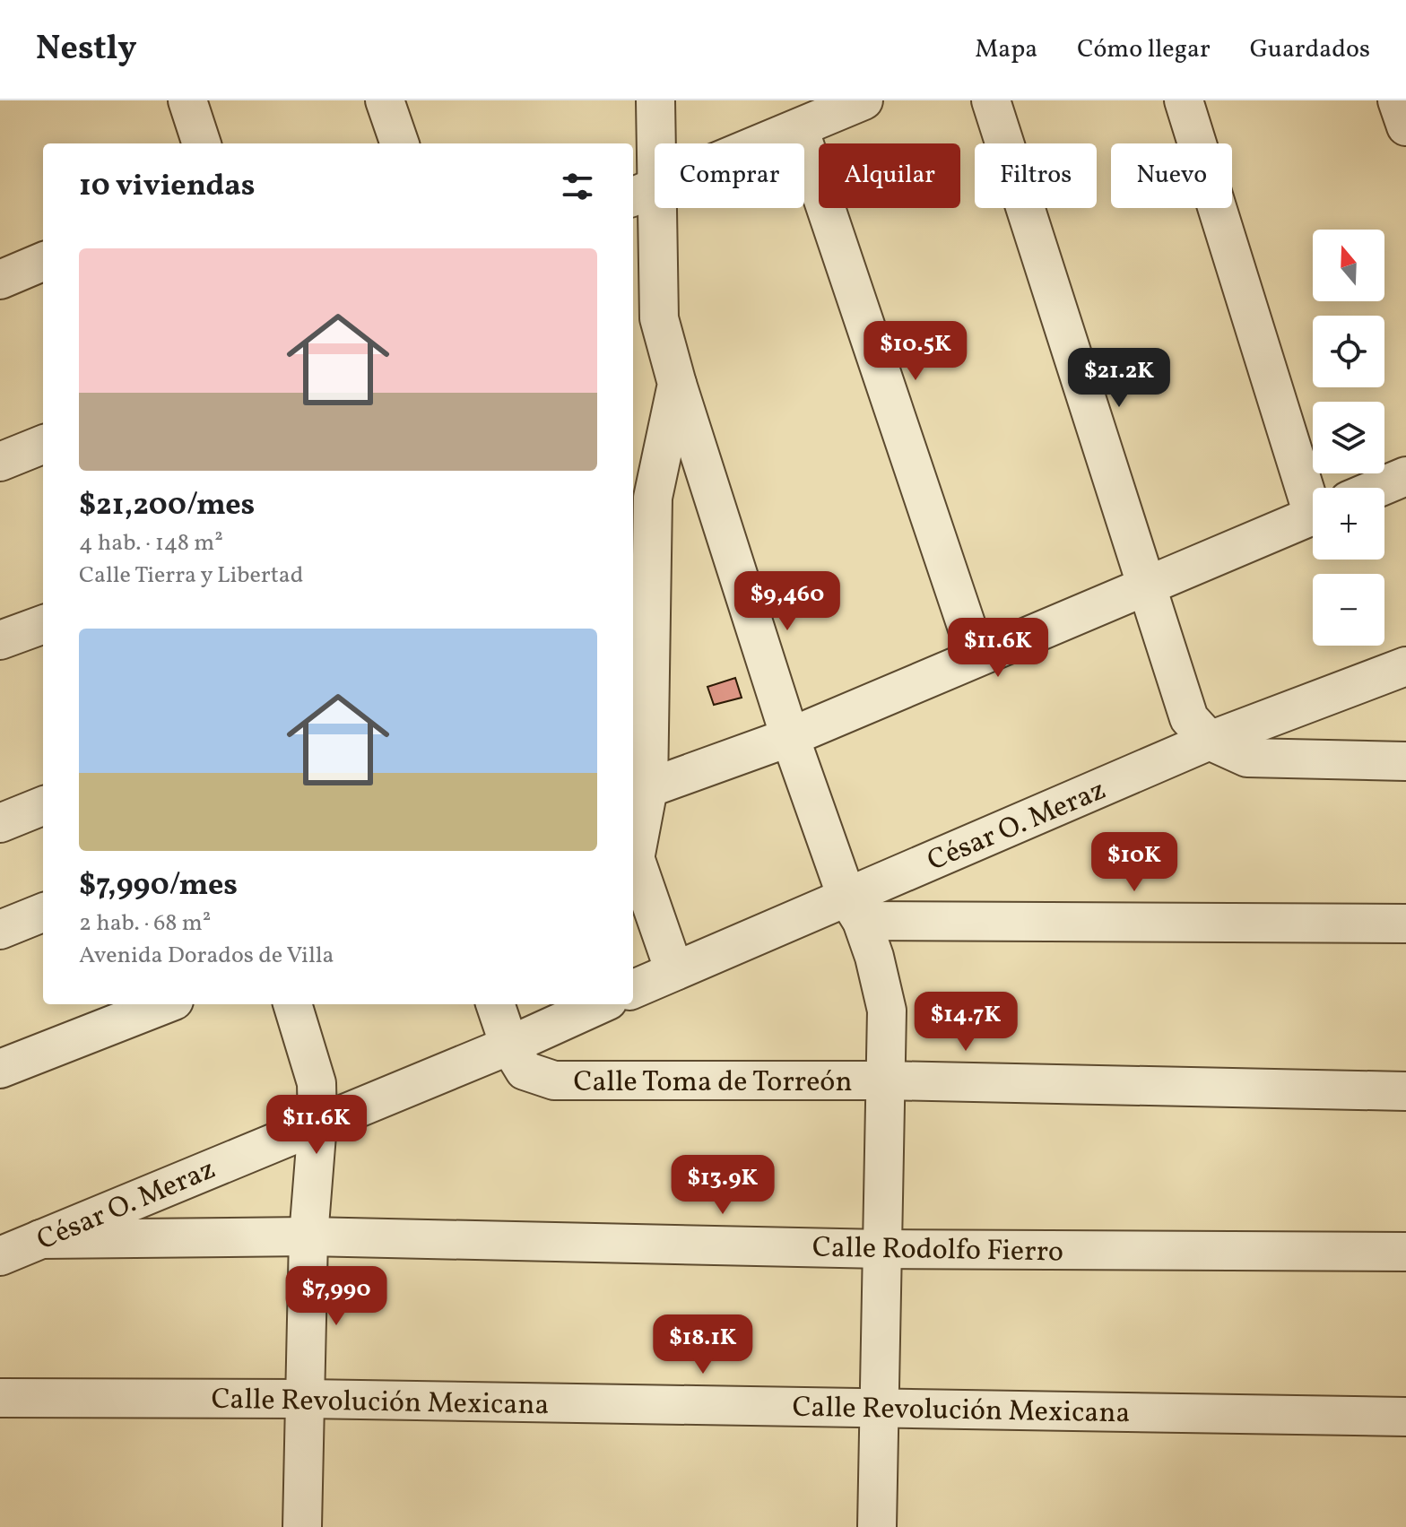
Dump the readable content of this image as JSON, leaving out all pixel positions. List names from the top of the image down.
{
  "streets": {
    "street": [
      "César O. Meraz",
      "Calle Toma de Torreón",
      "Calle Rodolfo Fierro",
      "Calle Revolución Mexicana"
    ]
  },
  "crossings": [
    ["César O. Meraz", "Calle Toma de Torreón"],
    ["César O. Meraz", "Calle Rodolfo Fierro"]
  ],
  "north": "top",
  "page": {
    "header": "Nestly",
    "nav": ["Mapa", "Cómo llegar", "Guardados"],
    "chip": [
      "Comprar",
      "Alquilar",
      "Filtros",
      "Nuevo"
    ],
    "heading": "10 viviendas",
    "map_buttons": ["+", "−"],
    "list": [
      {
        "name": "$21,200/mes",
        "note": "4 hab. · 148 m² · Calle Tierra y Libertad"
      },
      {
        "name": "$7,990/mes",
        "note": "2 hab. · 68 m² · Avenida Dorados de Villa"
      }
    ],
    "price": [
      "$10.5K",
      "$21.2K",
      "$9,460",
      "$11.6K",
      "$10K",
      "$14.7K",
      "$11.6K",
      "$13.9K",
      "$7,990",
      "$18.1K"
    ]
  }
}
